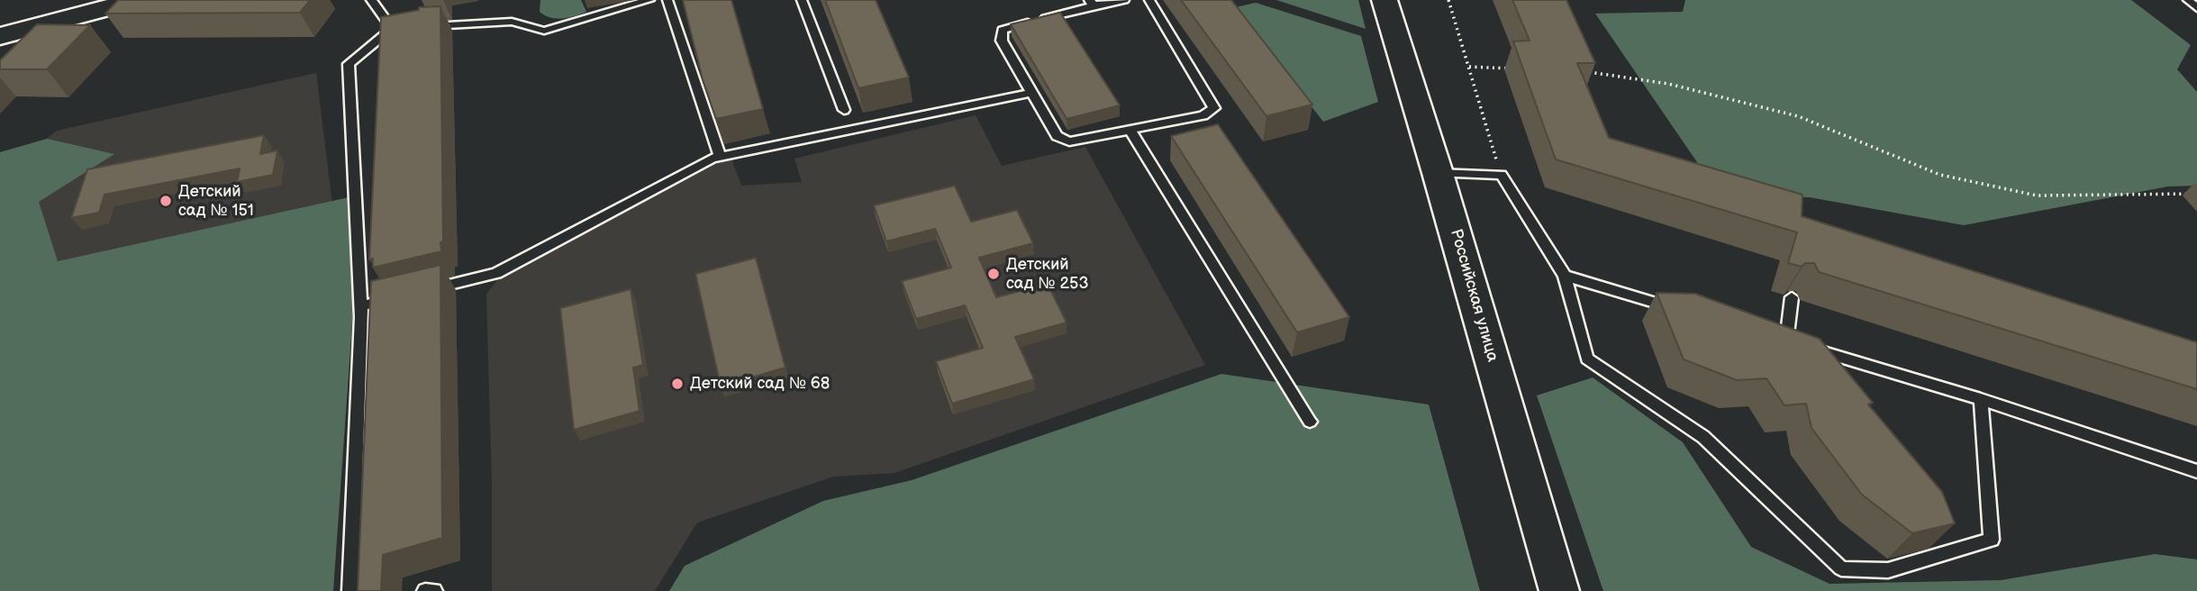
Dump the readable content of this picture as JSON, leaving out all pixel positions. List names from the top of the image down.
{
  "streets": {
    "main road": ["Российская улица"]
  },
  "places": ["Детский сад № 151", "Детский сад № 253", "Детский сад № 68"]
}
